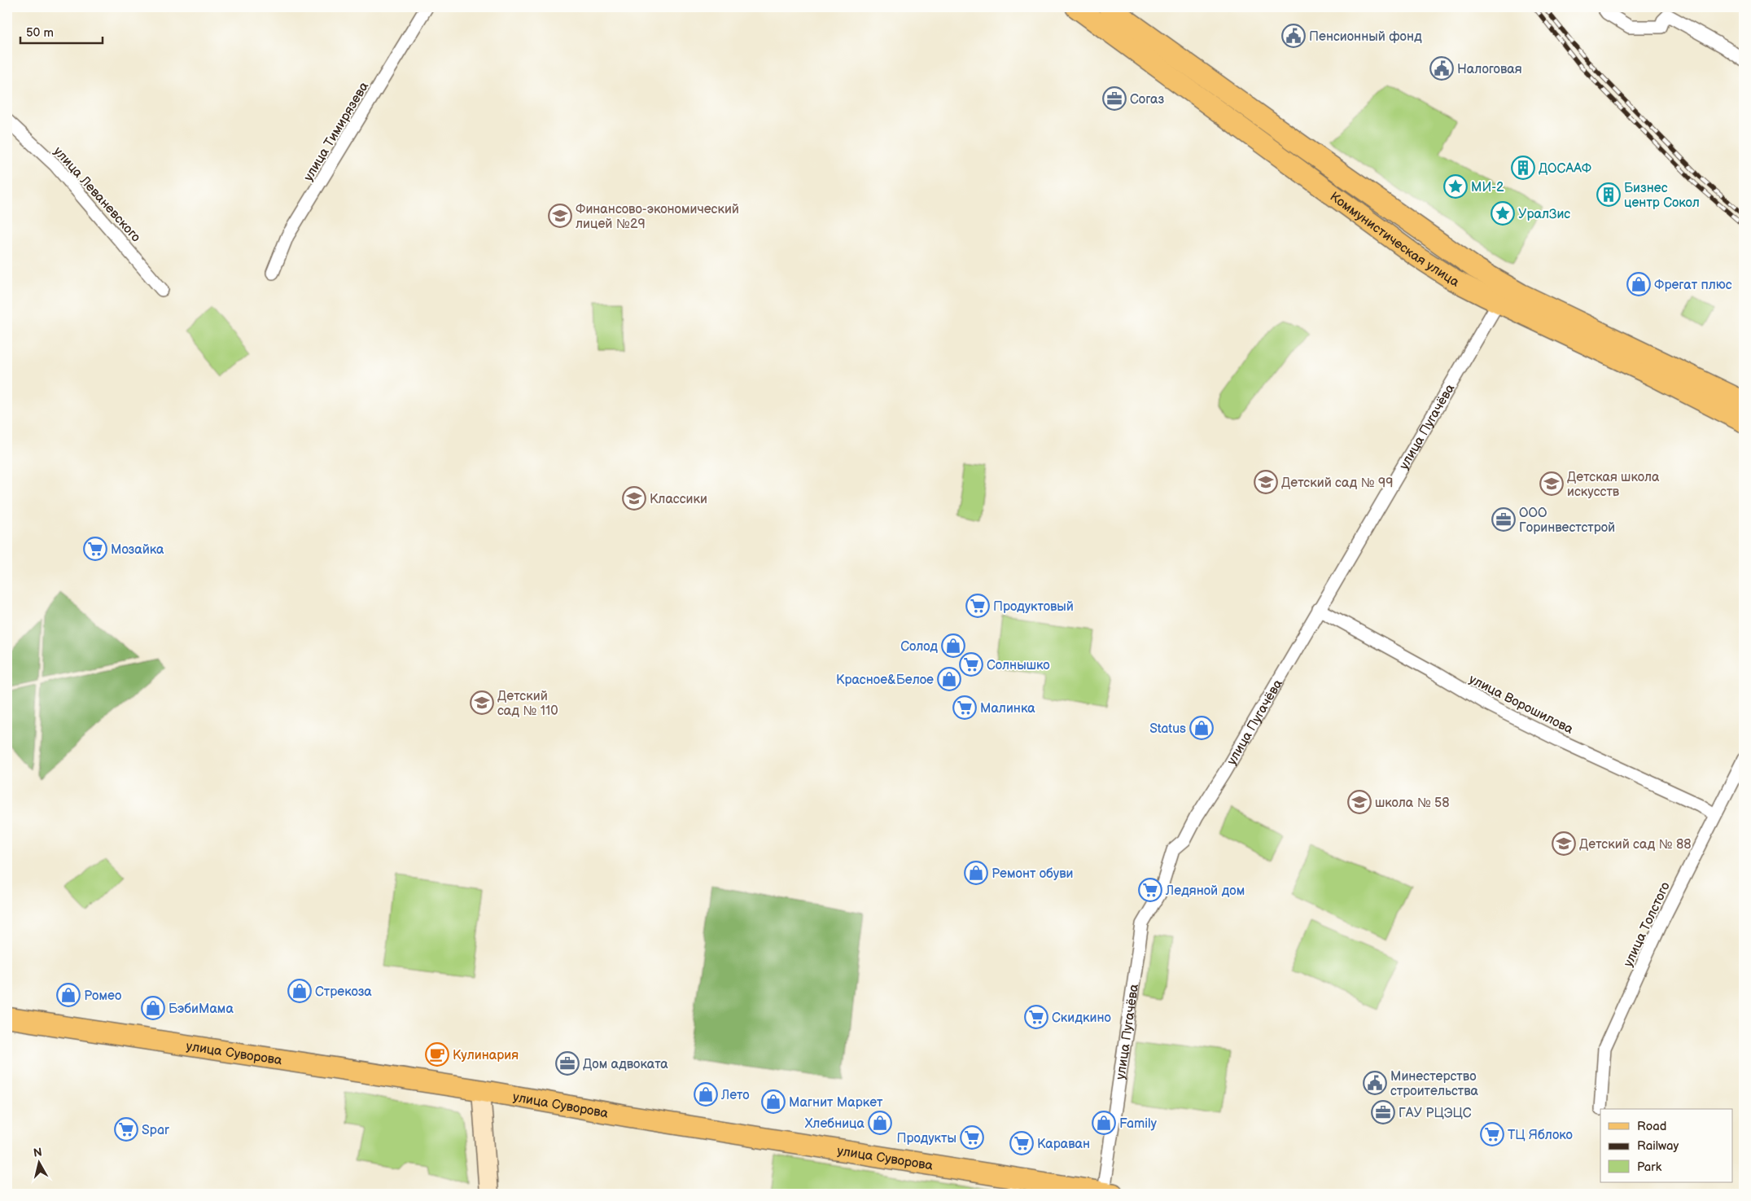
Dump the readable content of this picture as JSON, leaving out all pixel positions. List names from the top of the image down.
{
  "streets": {
    "main road": ["Коммунистическая улица", "улица Суворова"],
    "street": [
      "улица Тимирязева",
      "улица Леваневского",
      "улица Пугачёва",
      "улица Ворошилова",
      "улица Толстого"
    ]
  },
  "crossings": [
    ["Коммунистическая улица", "улица Пугачёва"],
    ["улица Пугачёва", "улица Ворошилова"],
    ["улица Пугачёва", "улица Суворова"],
    ["улица Ворошилова", "улица Толстого"]
  ],
  "places": {
    "public building": ["Пенсионный фонд", "Налоговая", "Минестерство строительства"],
    "office": [
      "Согаз",
      "ООО Горинвестстрой",
      "Дом адвоката",
      "ГАУ РЦЭЦС"
    ],
    "building": ["ДОСААФ", "Бизнес центр Сокол"],
    "place": ["МИ-2", "УралЗис"],
    "school or university": [
      "Финансово-экономический лицей №29",
      "Детский сад № 99",
      "Детская школа искусств",
      "Классики",
      "Детский сад № 110",
      "школа № 58",
      "Детский сад № 88"
    ],
    "shop": [
      "Фрегат плюс",
      "Солод",
      "Красное&Белое",
      "Status",
      "Ремонт обуви",
      "Стрекоза",
      "Ромео",
      "БэбиМама",
      "Лето",
      "Магнит Маркет",
      "Хлебница",
      "Family"
    ],
    "supermarket": [
      "Мозайка",
      "Продуктовый",
      "Солнышко",
      "Малинка",
      "Ледяной дом",
      "Скидкино",
      "Spar",
      "ТЦ Яблоко",
      "Продукты",
      "Караван"
    ],
    "cafe": ["Кулинария"]
  },
  "legend": ["Road", "Railway", "Park"],
  "scale_bar": "50 m",
  "north": "top"
}
